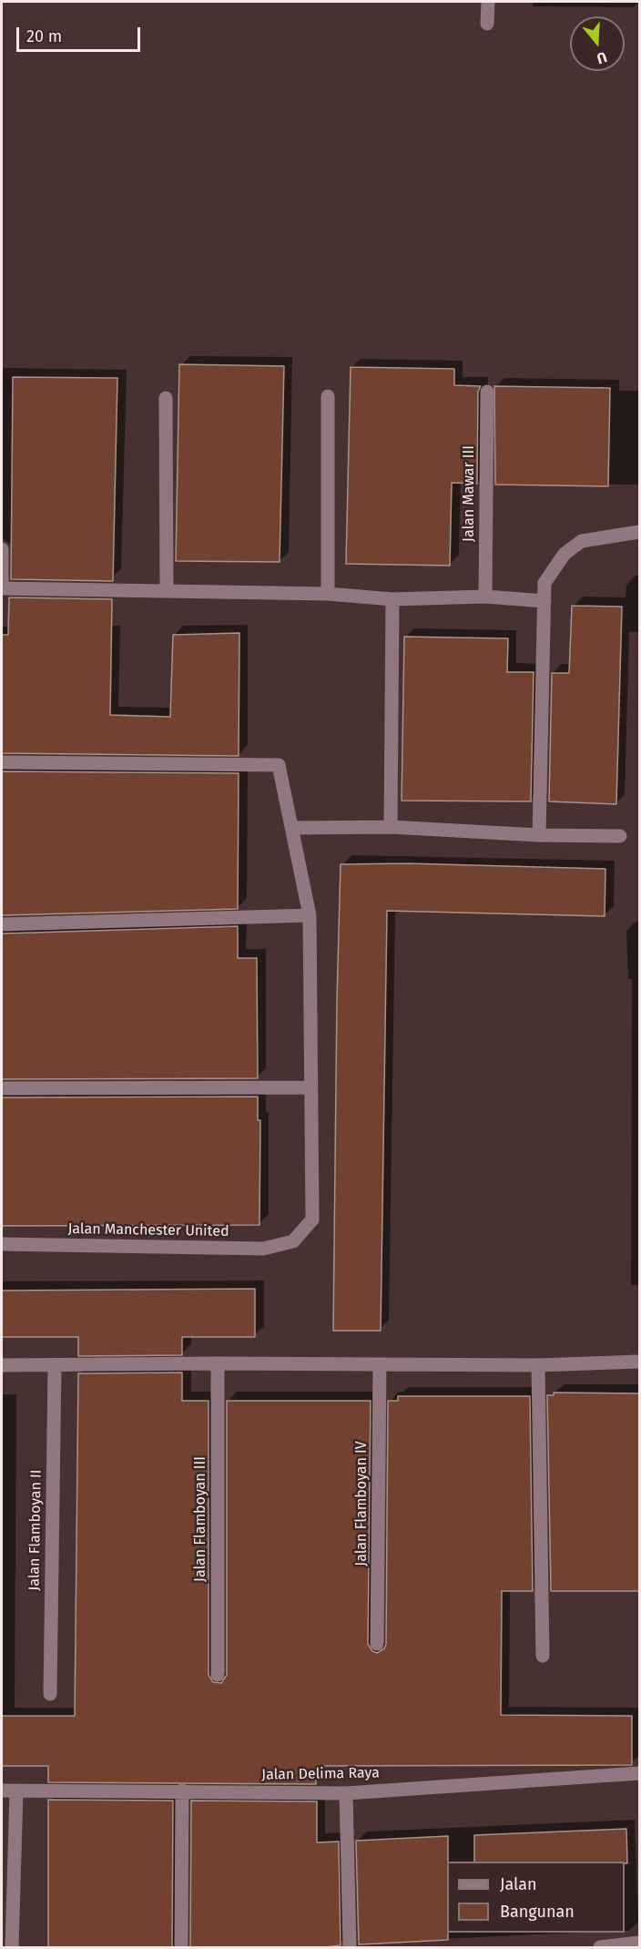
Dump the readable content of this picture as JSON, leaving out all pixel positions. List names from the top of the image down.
{
  "streets": {
    "street": [
      "Jalan Mawar III",
      "Jalan Manchester United",
      "Jalan Flamboyan IV",
      "Jalan Flamboyan III",
      "Jalan Flamboyan II",
      "Jalan Delima Raya"
    ]
  },
  "legend": ["Jalan", "Bangunan"],
  "scale_bar": "20 m",
  "north": "bottom"
}
